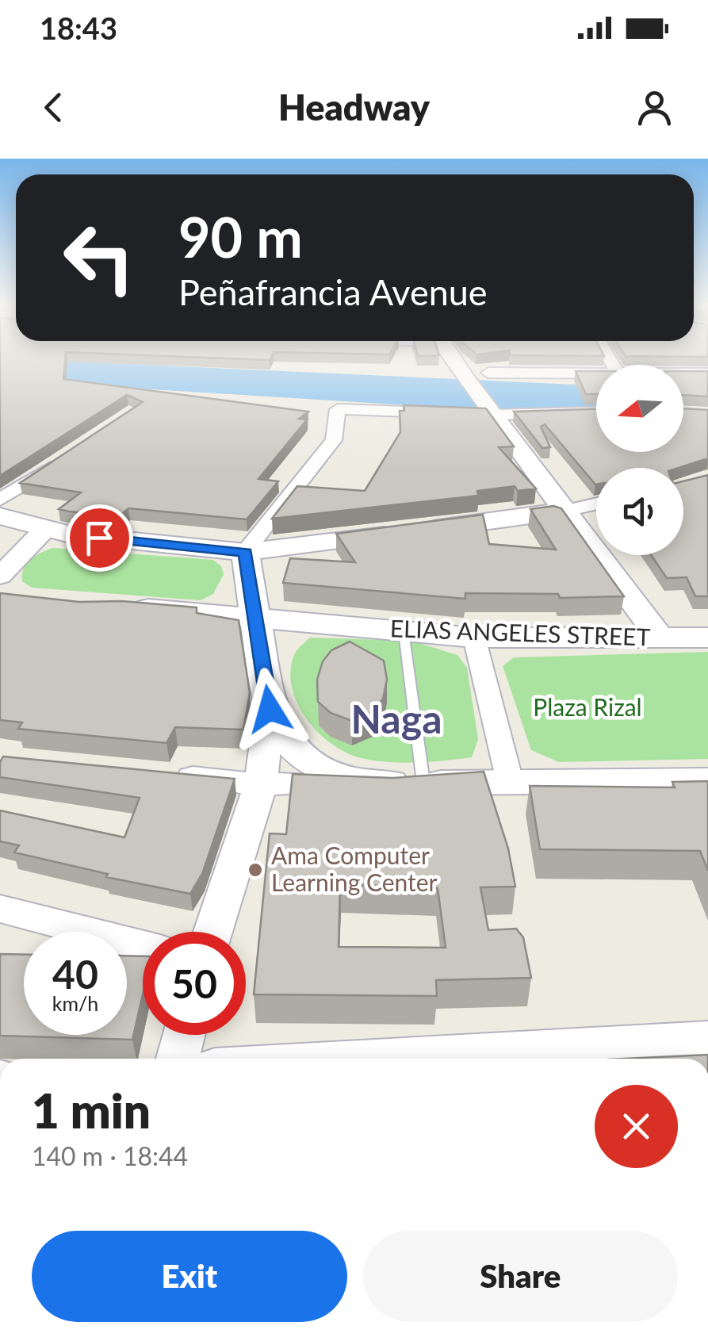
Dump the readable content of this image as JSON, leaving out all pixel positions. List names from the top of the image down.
{
  "streets": {
    "main road": ["ELIAS ANGELES STREET"]
  },
  "districts": ["Naga"],
  "parks": ["Plaza Rizal"],
  "places": ["Ama Computer Learning Center"],
  "north": "left",
  "page": {
    "status": "18:43",
    "header": "Headway",
    "turn": ["90 m", "Peñafrancia Avenue"],
    "speed": "40 km/h",
    "limit": "50",
    "heading": ["1 min", "140 m · 18:44"],
    "buttons": ["Exit", "Share"]
  }
}
